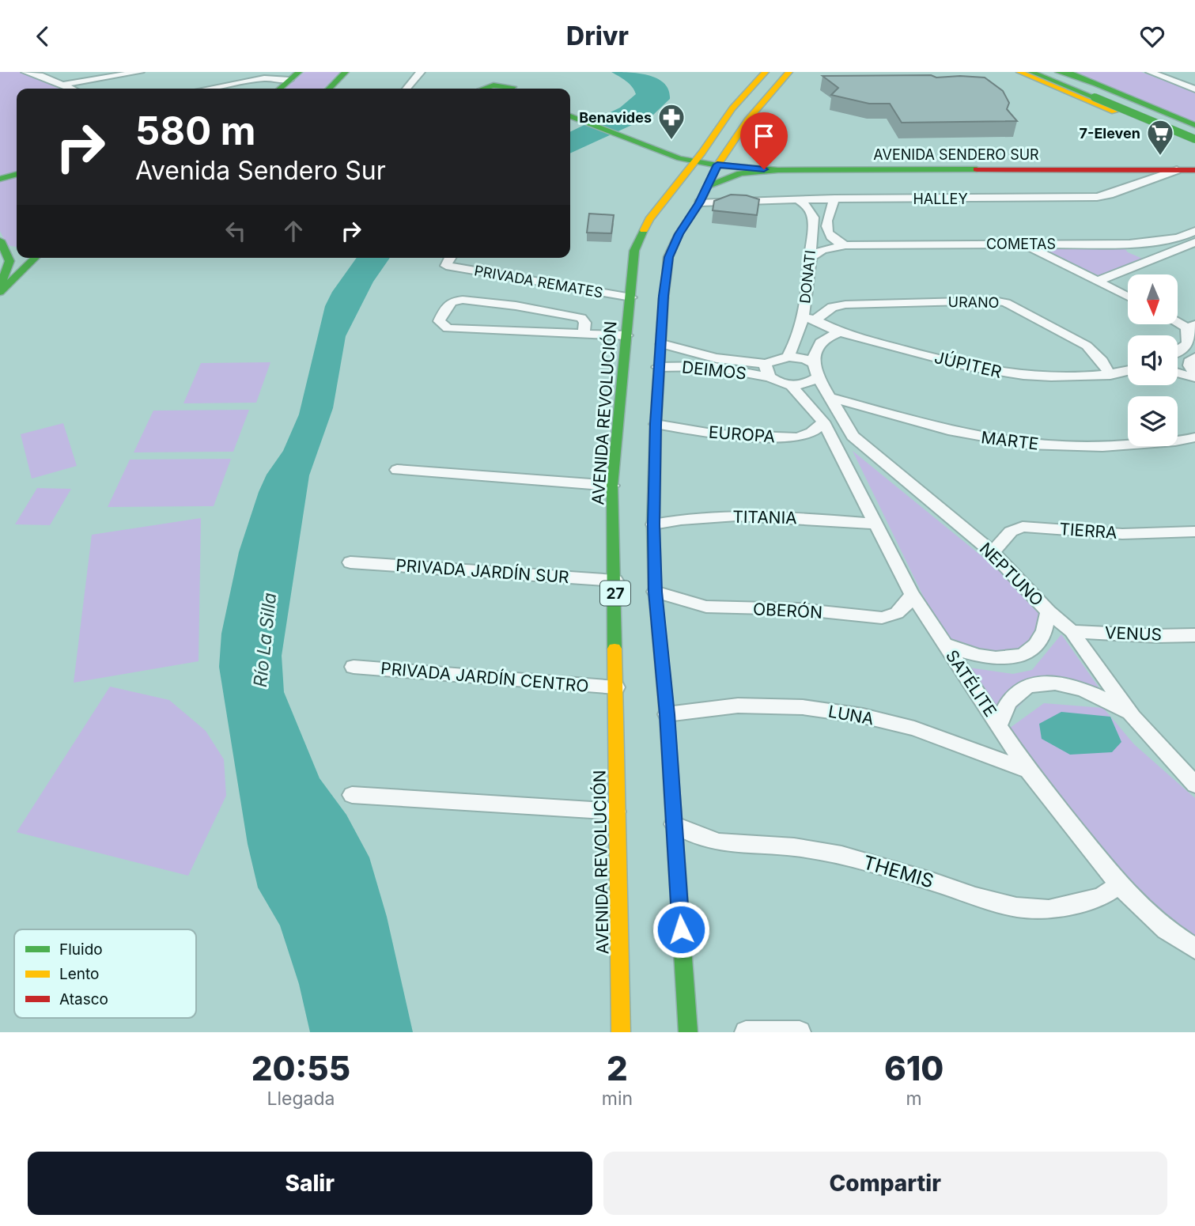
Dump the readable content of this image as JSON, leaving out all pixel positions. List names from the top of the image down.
{
  "streets": {
    "main road": ["AVENIDA SENDERO SUR", "AVENIDA REVOLUCIÓN", "27"],
    "street": [
      "HALLEY",
      "COMETAS",
      "DONATI",
      "PRIVADA REMATES",
      "URANO",
      "JÚPITER",
      "DEIMOS",
      "EUROPA",
      "MARTE",
      "TITANIA",
      "TIERRA",
      "PRIVADA JARDÍN SUR",
      "NEPTUNO",
      "OBERÓN",
      "VENUS",
      "PRIVADA JARDÍN CENTRO",
      "SATÉLITE",
      "LUNA",
      "THEMIS"
    ]
  },
  "crossings": [
    ["AVENIDA SENDERO SUR", "HALLEY"],
    ["AVENIDA SENDERO SUR", "AVENIDA REVOLUCIÓN"],
    ["HALLEY", "COMETAS"],
    ["HALLEY", "DONATI"],
    ["HALLEY", "URANO"],
    ["HALLEY", "JÚPITER"],
    ["HALLEY", "DEIMOS"],
    ["HALLEY", "AVENIDA REVOLUCIÓN"],
    ["COMETAS", "DONATI"],
    ["COMETAS", "URANO"],
    ["COMETAS", "JÚPITER"],
    ["COMETAS", "DEIMOS"],
    ["COMETAS", "AVENIDA REVOLUCIÓN"],
    ["DONATI", "URANO"],
    ["DONATI", "JÚPITER"],
    ["DONATI", "DEIMOS"],
    ["DONATI", "AVENIDA REVOLUCIÓN"],
    ["PRIVADA REMATES", "AVENIDA REVOLUCIÓN"],
    ["URANO", "JÚPITER"],
    ["URANO", "DEIMOS"],
    ["URANO", "AVENIDA REVOLUCIÓN"],
    ["JÚPITER", "DEIMOS"],
    ["JÚPITER", "AVENIDA REVOLUCIÓN"],
    ["DEIMOS", "AVENIDA REVOLUCIÓN"],
    ["DEIMOS", "SATÉLITE"],
    ["AVENIDA REVOLUCIÓN", "EUROPA"],
    ["AVENIDA REVOLUCIÓN", "TITANIA"],
    ["AVENIDA REVOLUCIÓN", "PRIVADA JARDÍN SUR"],
    ["AVENIDA REVOLUCIÓN", "OBERÓN"],
    ["AVENIDA REVOLUCIÓN", "PRIVADA JARDÍN CENTRO"],
    ["AVENIDA REVOLUCIÓN", "LUNA"],
    ["AVENIDA REVOLUCIÓN", "THEMIS"],
    ["EUROPA", "SATÉLITE"],
    ["MARTE", "NEPTUNO"],
    ["TITANIA", "SATÉLITE"],
    ["TIERRA", "NEPTUNO"],
    ["NEPTUNO", "VENUS"],
    ["OBERÓN", "SATÉLITE"],
    ["SATÉLITE", "LUNA"],
    ["SATÉLITE", "THEMIS"]
  ],
  "water": ["Río La Silla"],
  "places": {
    "pharmacy": ["Benavides"],
    "supermarket": ["7-Eleven"]
  },
  "legend": ["Fluido", "Lento", "Atasco"],
  "north": "bottom",
  "page": {
    "header": "Drivr",
    "turn": ["580 m", "Avenida Sendero Sur"],
    "eta": [
      "20:55",
      "Llegada",
      "2",
      "min",
      "610",
      "m"
    ],
    "buttons": ["Salir", "Compartir"]
  }
}
